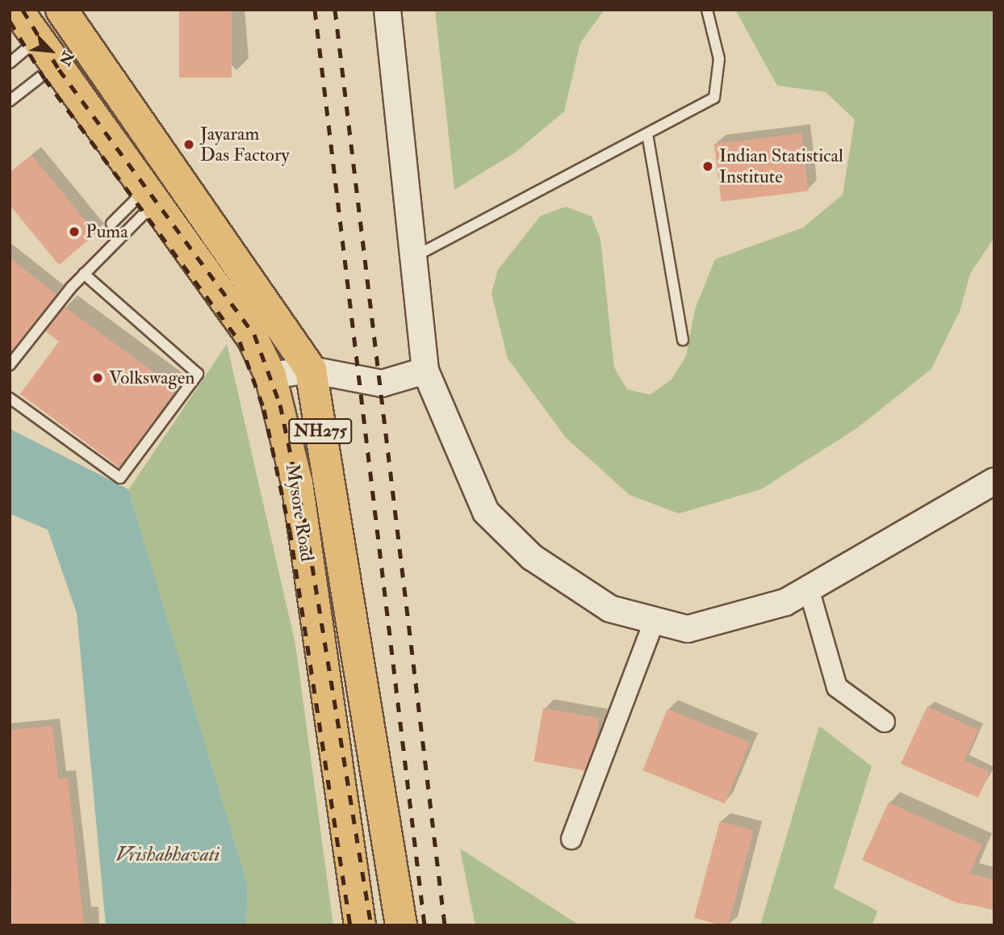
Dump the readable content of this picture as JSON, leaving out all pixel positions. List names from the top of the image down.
{
  "streets": {
    "highway": ["NH275", "Mysore Road"]
  },
  "water": ["Vrishabhavati"],
  "places": [
    "Jayaram Das Factory",
    "Indian Statistical Institute",
    "Puma",
    "Volkswagen"
  ],
  "north": "bottom right"
}
